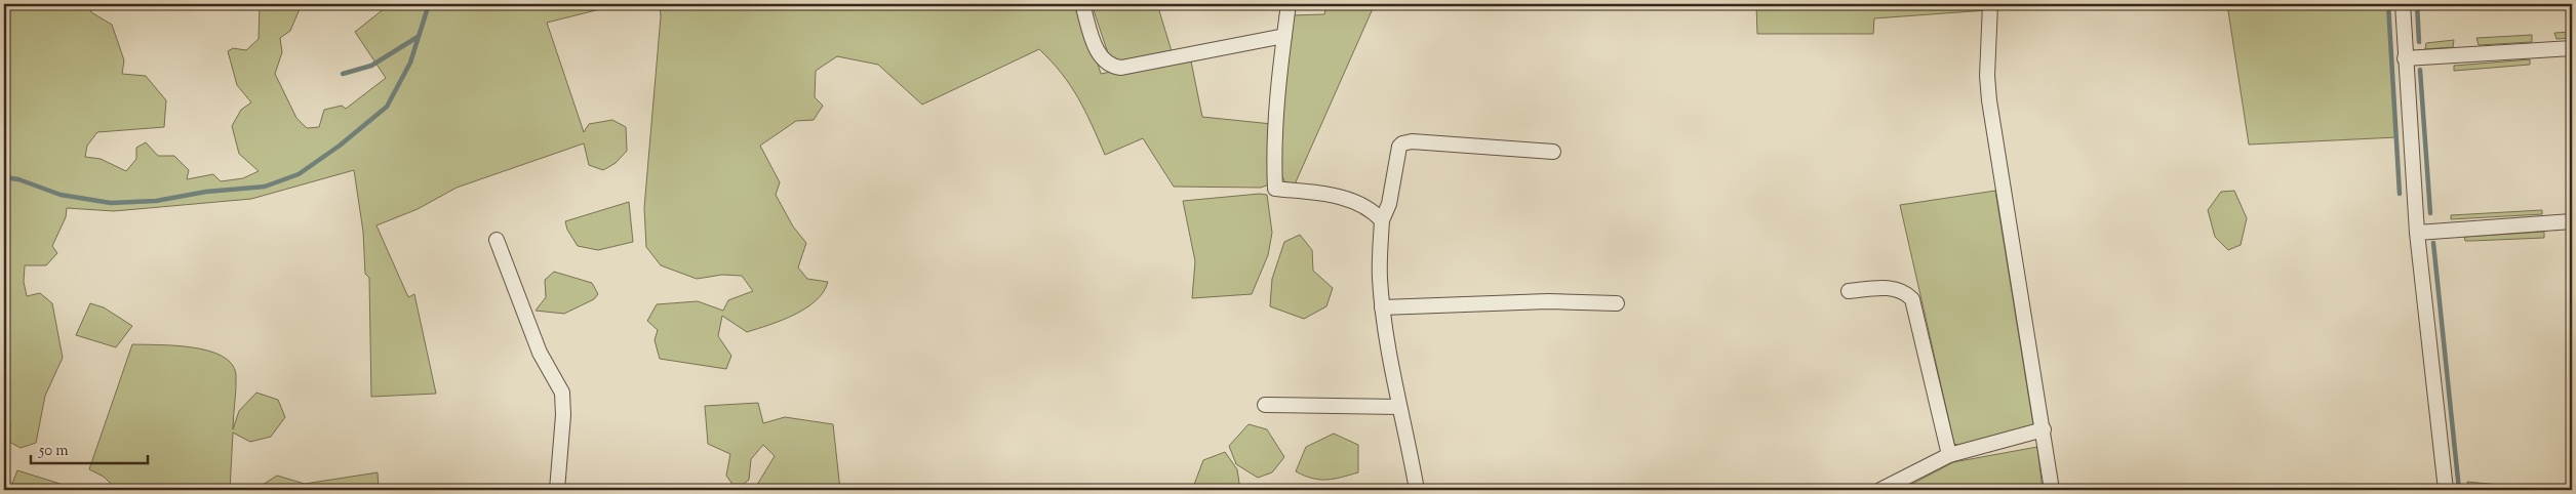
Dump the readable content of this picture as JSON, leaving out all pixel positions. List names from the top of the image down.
{
  "scale_bar": "50 m"
}
